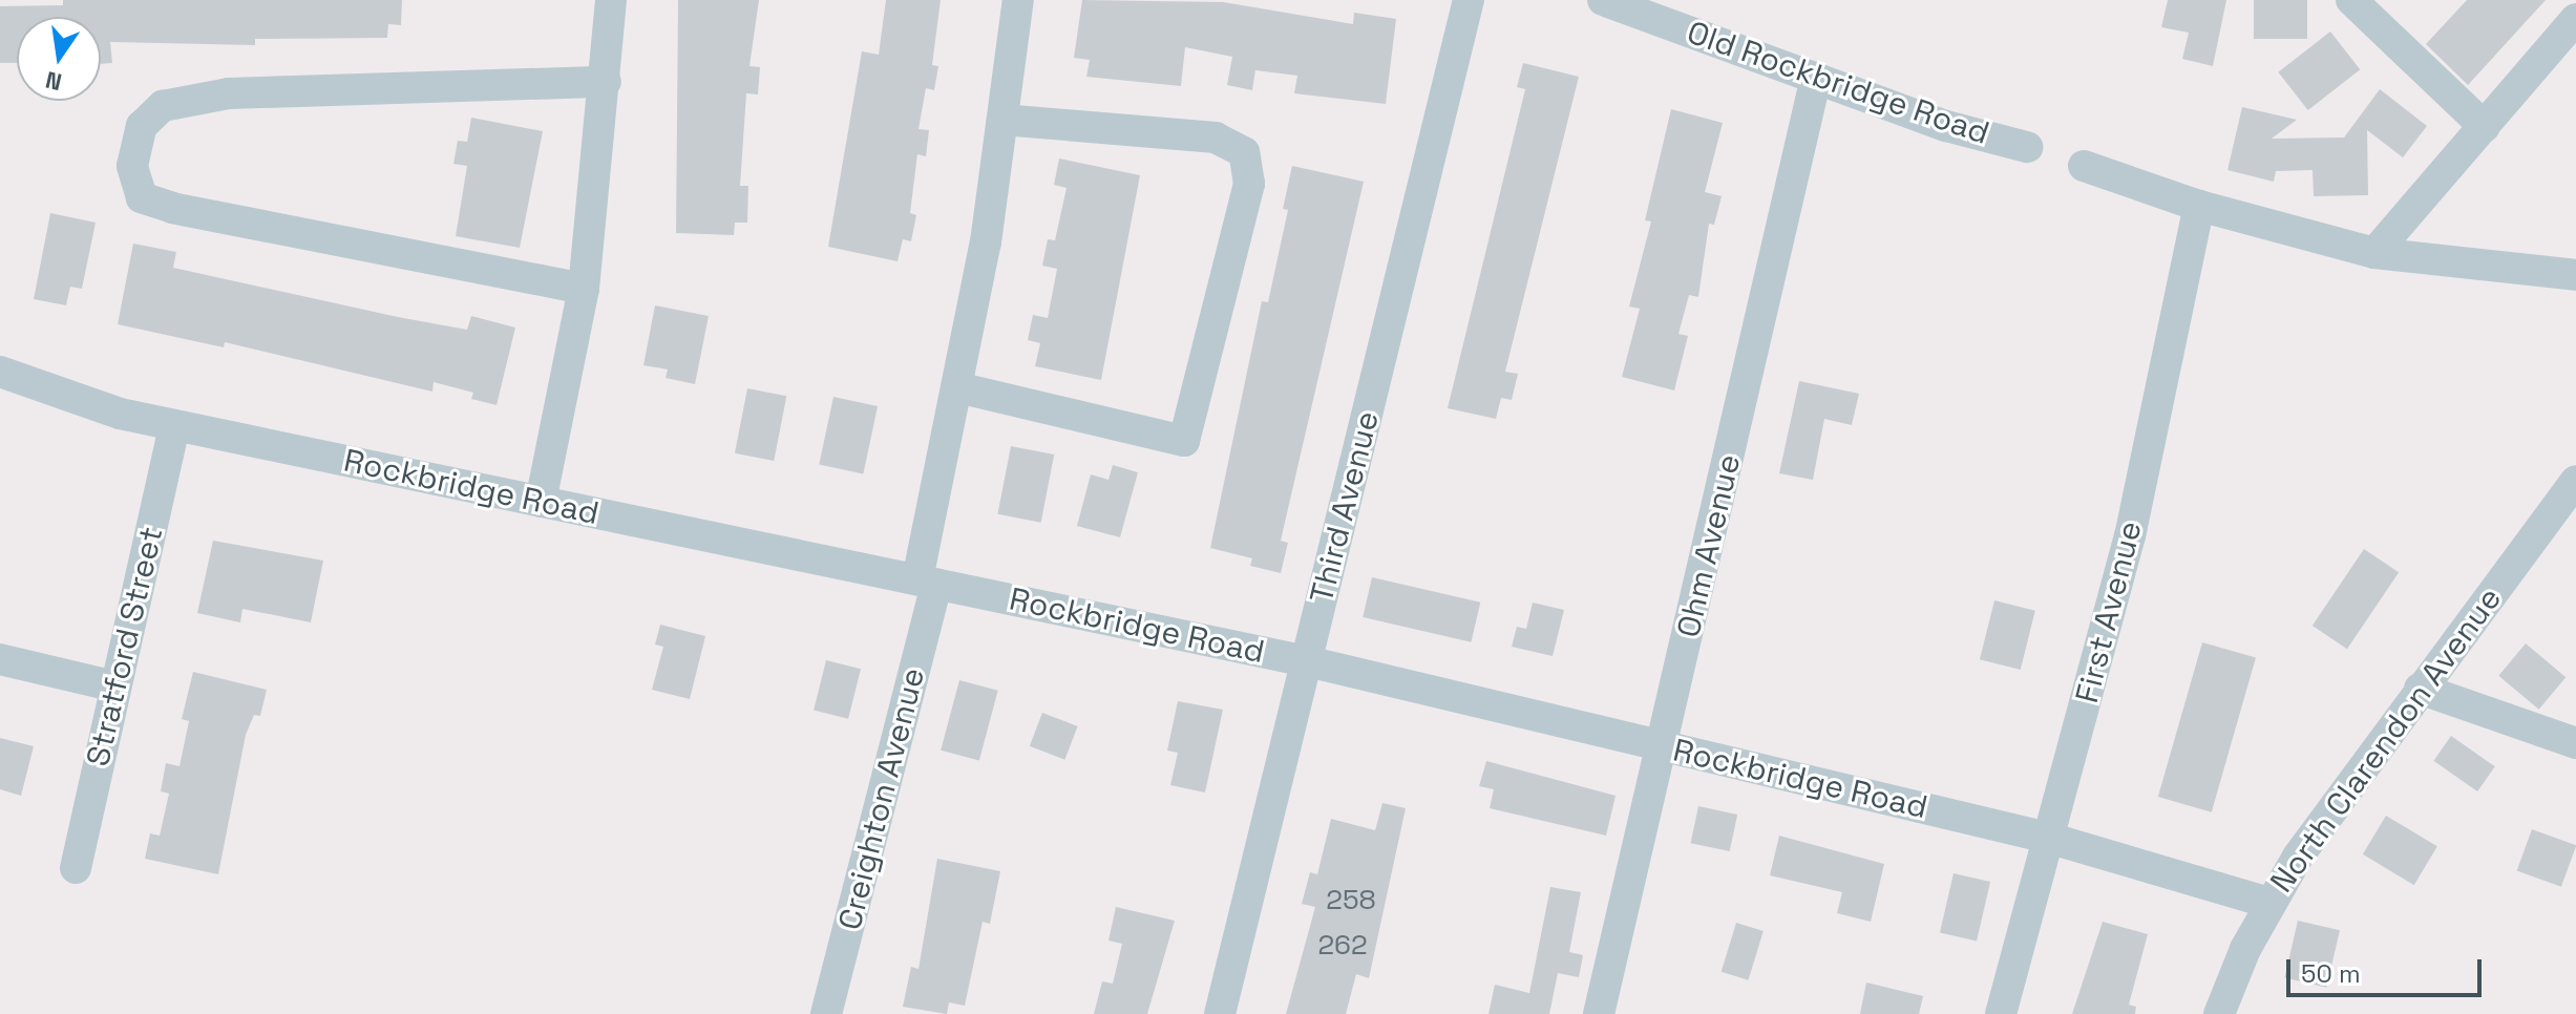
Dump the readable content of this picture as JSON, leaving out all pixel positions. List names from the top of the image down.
{
  "streets": {
    "street": [
      "Old Rockbridge Road",
      "Rockbridge Road",
      "Third Avenue",
      "Ohm Avenue",
      "First Avenue",
      "Stratford Street",
      "North Clarendon Avenue",
      "Creighton Avenue"
    ]
  },
  "crossings": [
    ["Old Rockbridge Road", "Ohm Avenue"],
    ["Rockbridge Road", "Third Avenue"],
    ["Rockbridge Road", "Ohm Avenue"],
    ["Rockbridge Road", "First Avenue"],
    ["Rockbridge Road", "Stratford Street"],
    ["Rockbridge Road", "North Clarendon Avenue"],
    ["Rockbridge Road", "Creighton Avenue"]
  ],
  "house_numbers": ["258", "262"],
  "scale_bar": "50 m",
  "north": "bottom"
}
